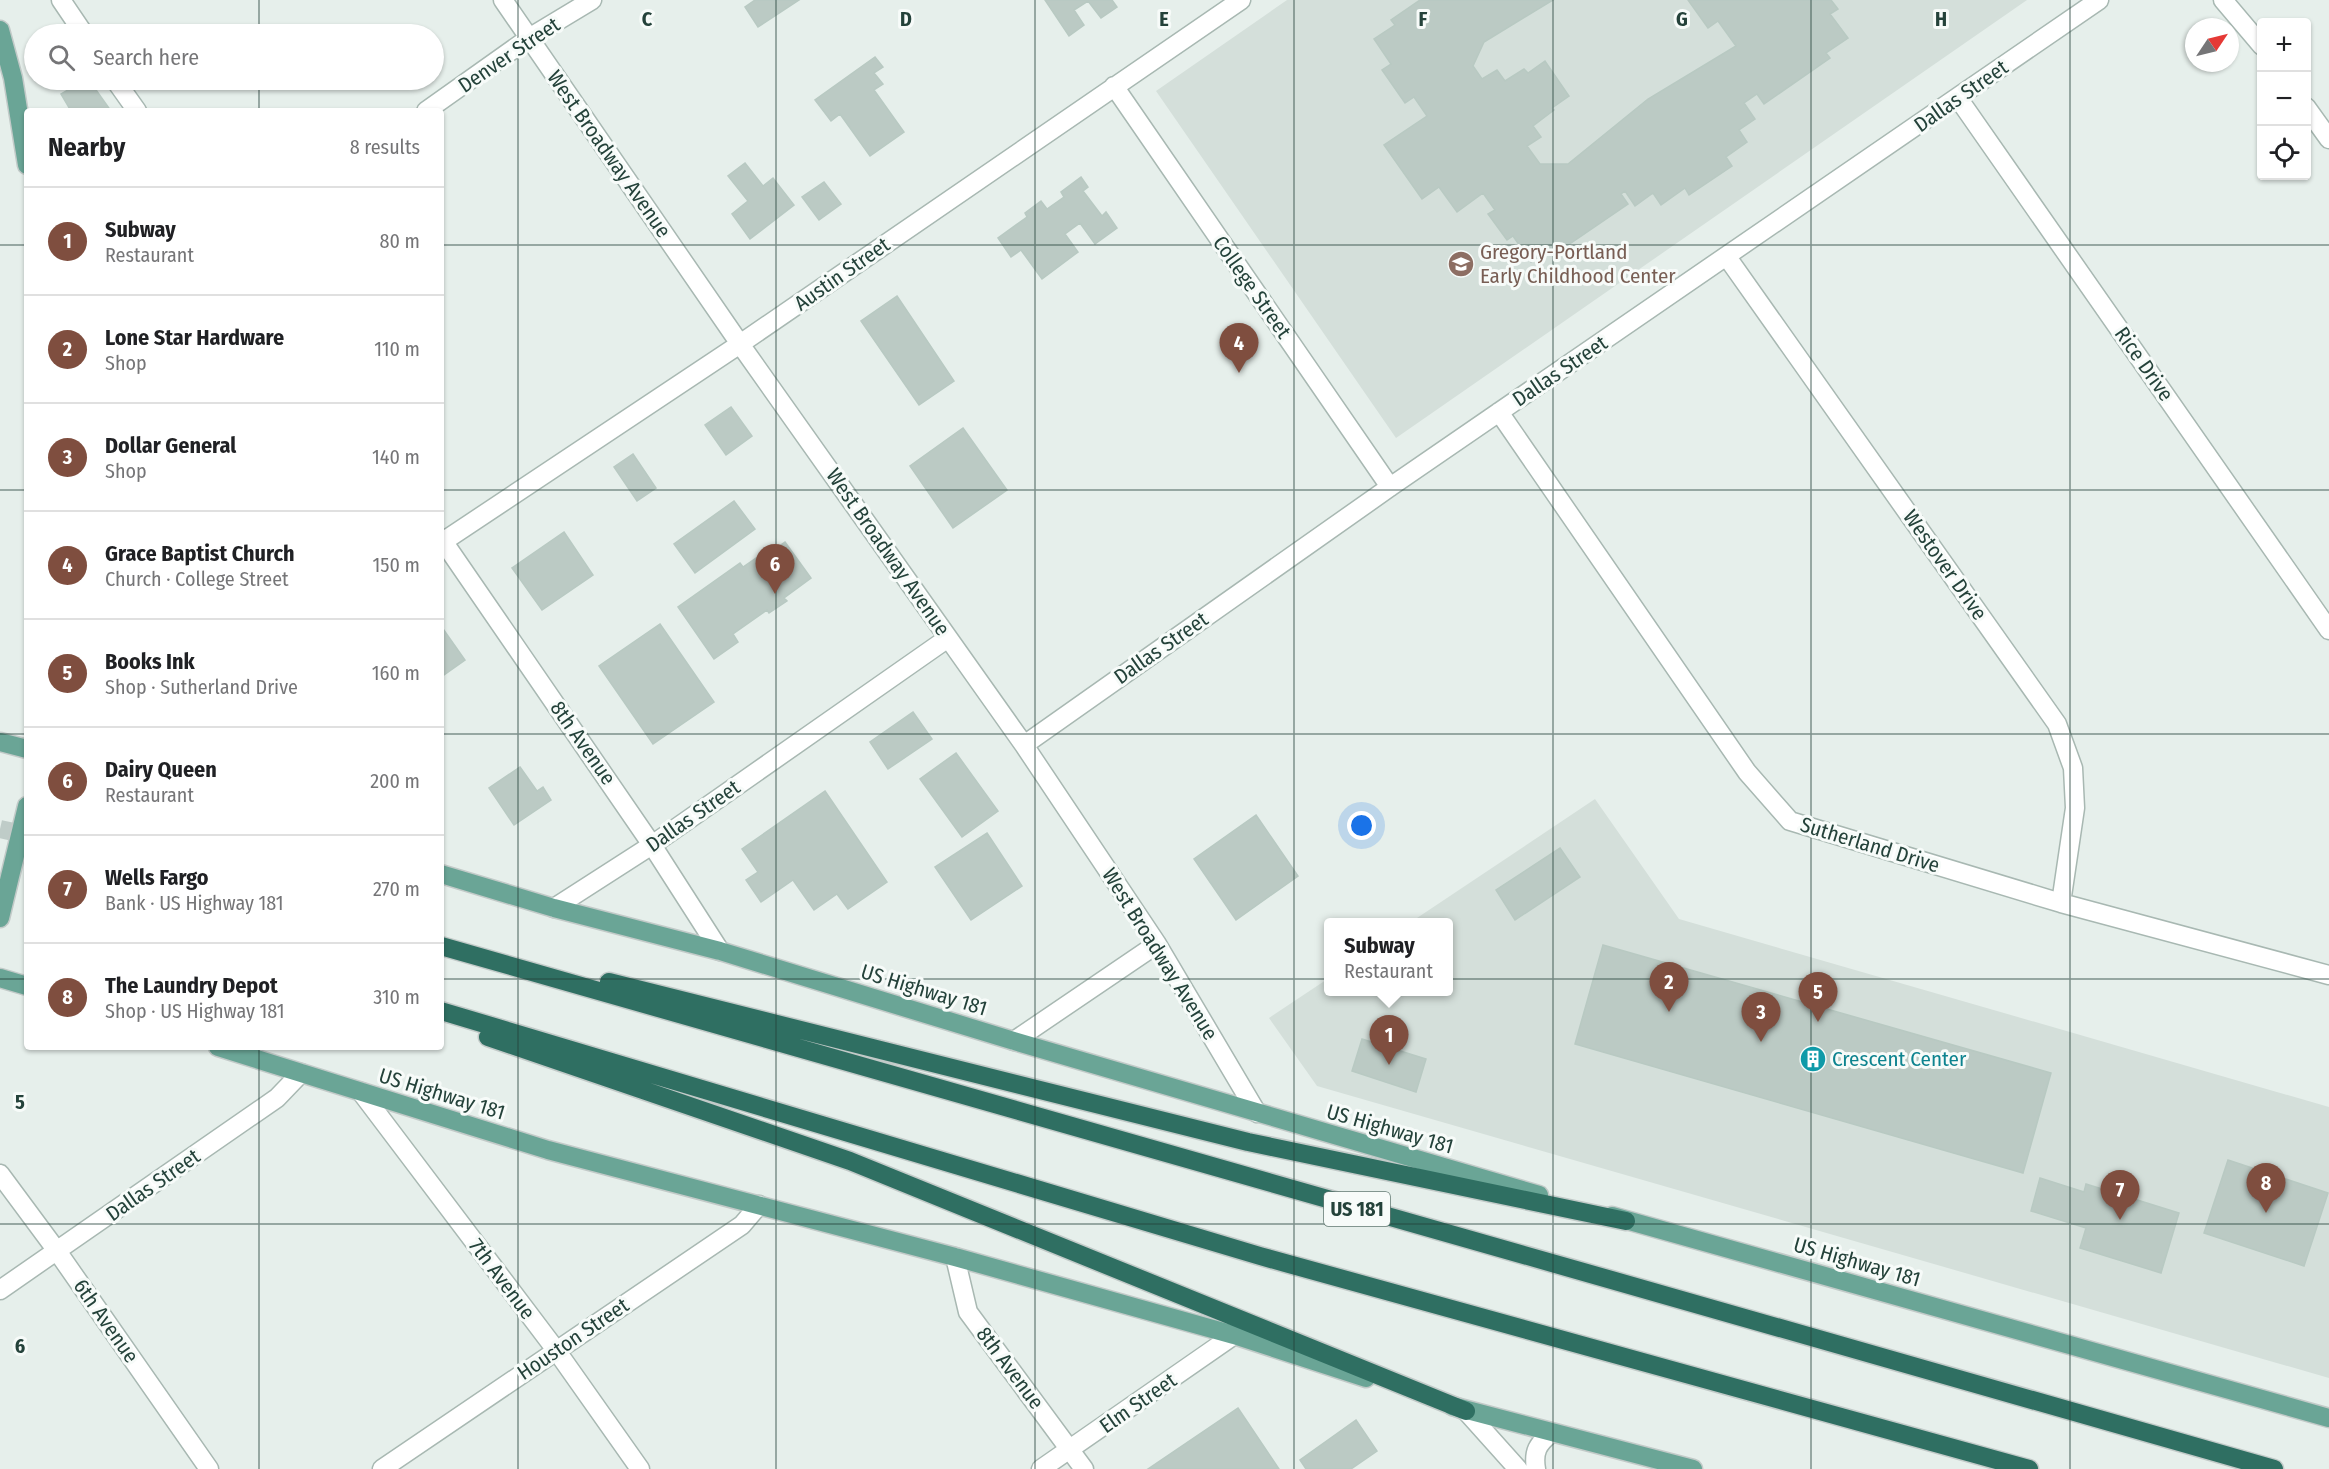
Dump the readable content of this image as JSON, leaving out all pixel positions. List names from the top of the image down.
{
  "streets": {
    "highway": ["US 181"],
    "main road": ["US Highway 181"],
    "street": [
      "Denver Street",
      "Dallas Street",
      "West Broadway Avenue",
      "Austin Street",
      "College Street",
      "Rice Drive",
      "Westover Drive",
      "8th Avenue",
      "Sutherland Drive",
      "7th Avenue",
      "6th Avenue",
      "Houston Street",
      "Elm Street"
    ]
  },
  "crossings": [
    ["Denver Street", "West Broadway Avenue"],
    ["Dallas Street", "West Broadway Avenue"],
    ["Dallas Street", "College Street"],
    ["Dallas Street", "Rice Drive"],
    ["Dallas Street", "Westover Drive"],
    ["Dallas Street", "8th Avenue"],
    ["Dallas Street", "Sutherland Drive"],
    ["Dallas Street", "US Highway 181"],
    ["Dallas Street", "6th Avenue"],
    ["West Broadway Avenue", "Austin Street"],
    ["West Broadway Avenue", "US Highway 181"],
    ["Austin Street", "College Street"],
    ["Westover Drive", "Sutherland Drive"],
    ["8th Avenue", "US Highway 181"],
    ["8th Avenue", "Elm Street"],
    ["US Highway 181", "7th Avenue"],
    ["US Highway 181", "Houston Street"],
    ["US Highway 181", "Elm Street"],
    ["7th Avenue", "Houston Street"]
  ],
  "places": {
    "school or university": ["Gregory-Portland Early Childhood Center"],
    "building": ["Crescent Center"]
  },
  "north": "top right",
  "page": {
    "map_buttons": ["+", "−"],
    "search": "Search here",
    "heading": ["Nearby", "8 results"],
    "list": [
      {
        "mark": "1",
        "name": "Subway",
        "note": "Restaurant",
        "value": "80 m"
      },
      {
        "mark": "2",
        "name": "Lone Star Hardware",
        "note": "Shop",
        "value": "110 m"
      },
      {
        "mark": "3",
        "name": "Dollar General",
        "note": "Shop",
        "value": "140 m"
      },
      {
        "mark": "4",
        "name": "Grace Baptist Church",
        "note": "Church · College Street",
        "value": "150 m"
      },
      {
        "mark": "5",
        "name": "Books Ink",
        "note": "Shop · Sutherland Drive",
        "value": "160 m"
      },
      {
        "mark": "6",
        "name": "Dairy Queen",
        "note": "Restaurant",
        "value": "200 m"
      },
      {
        "mark": "7",
        "name": "Wells Fargo",
        "note": "Bank · US Highway 181",
        "value": "270 m"
      },
      {
        "mark": "8",
        "name": "The Laundry Depot",
        "note": "Shop · US Highway 181",
        "value": "310 m"
      }
    ],
    "pins": [
      "4",
      "6",
      "2",
      "5",
      "3",
      "1",
      "8",
      "7"
    ],
    "popup": ["Subway", "Restaurant"]
  },
  "grid": {
    "columns": [
      "C",
      "D",
      "E",
      "F",
      "G",
      "H"
    ],
    "rows": ["5", "6"]
  }
}
